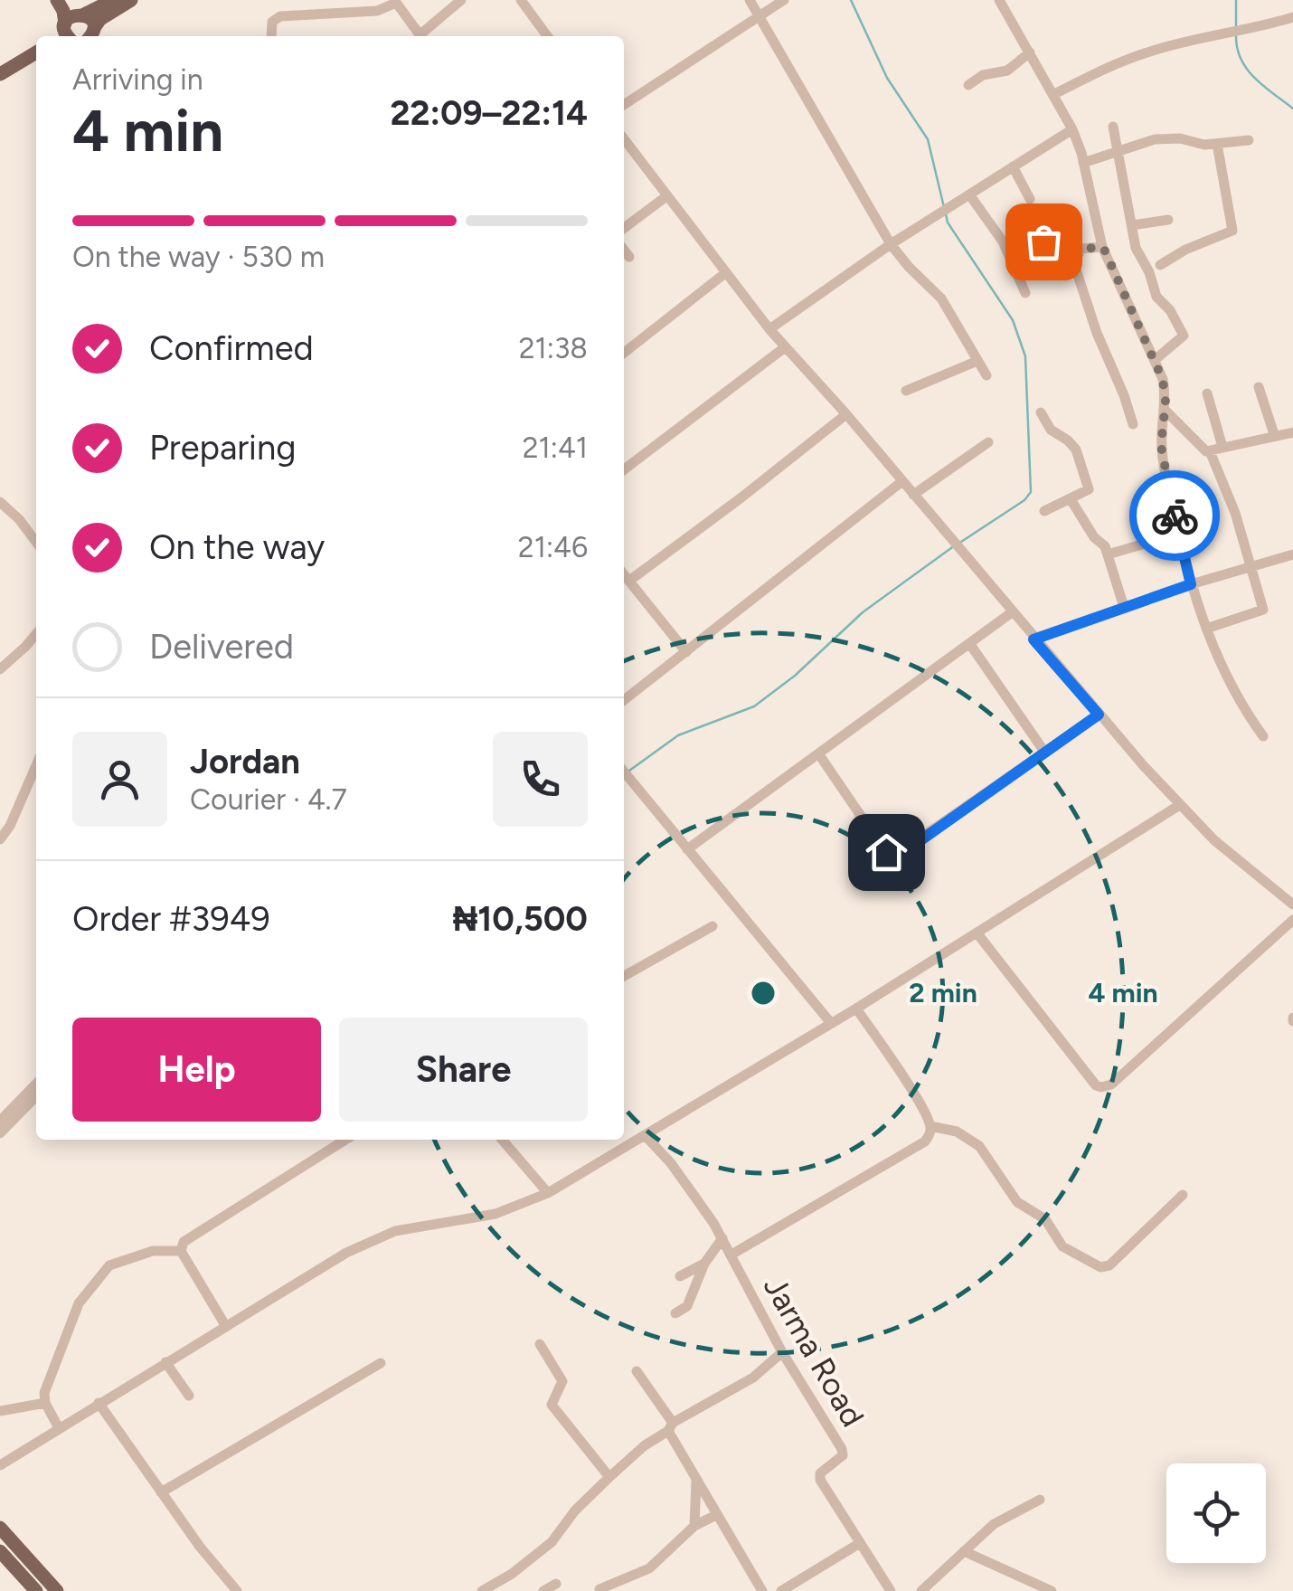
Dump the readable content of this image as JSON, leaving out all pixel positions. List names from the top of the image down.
{
  "streets": {
    "street": ["Jarma Road"]
  },
  "page": {
    "heading": ["4 min", "Arriving in", "22:09–22:14"],
    "panel": [
      "Jordan",
      "Courier · 4.7",
      "Order #3949",
      "₦10,500"
    ],
    "bar": "On the way · 530 m",
    "list": [
      ["Confirmed", "21:38"],
      ["Preparing", "21:41"],
      ["On the way", "21:46"],
      "Delivered"
    ],
    "buttons": ["Help", "Share"]
  },
  "rings": ["2 min", "4 min"]
}
